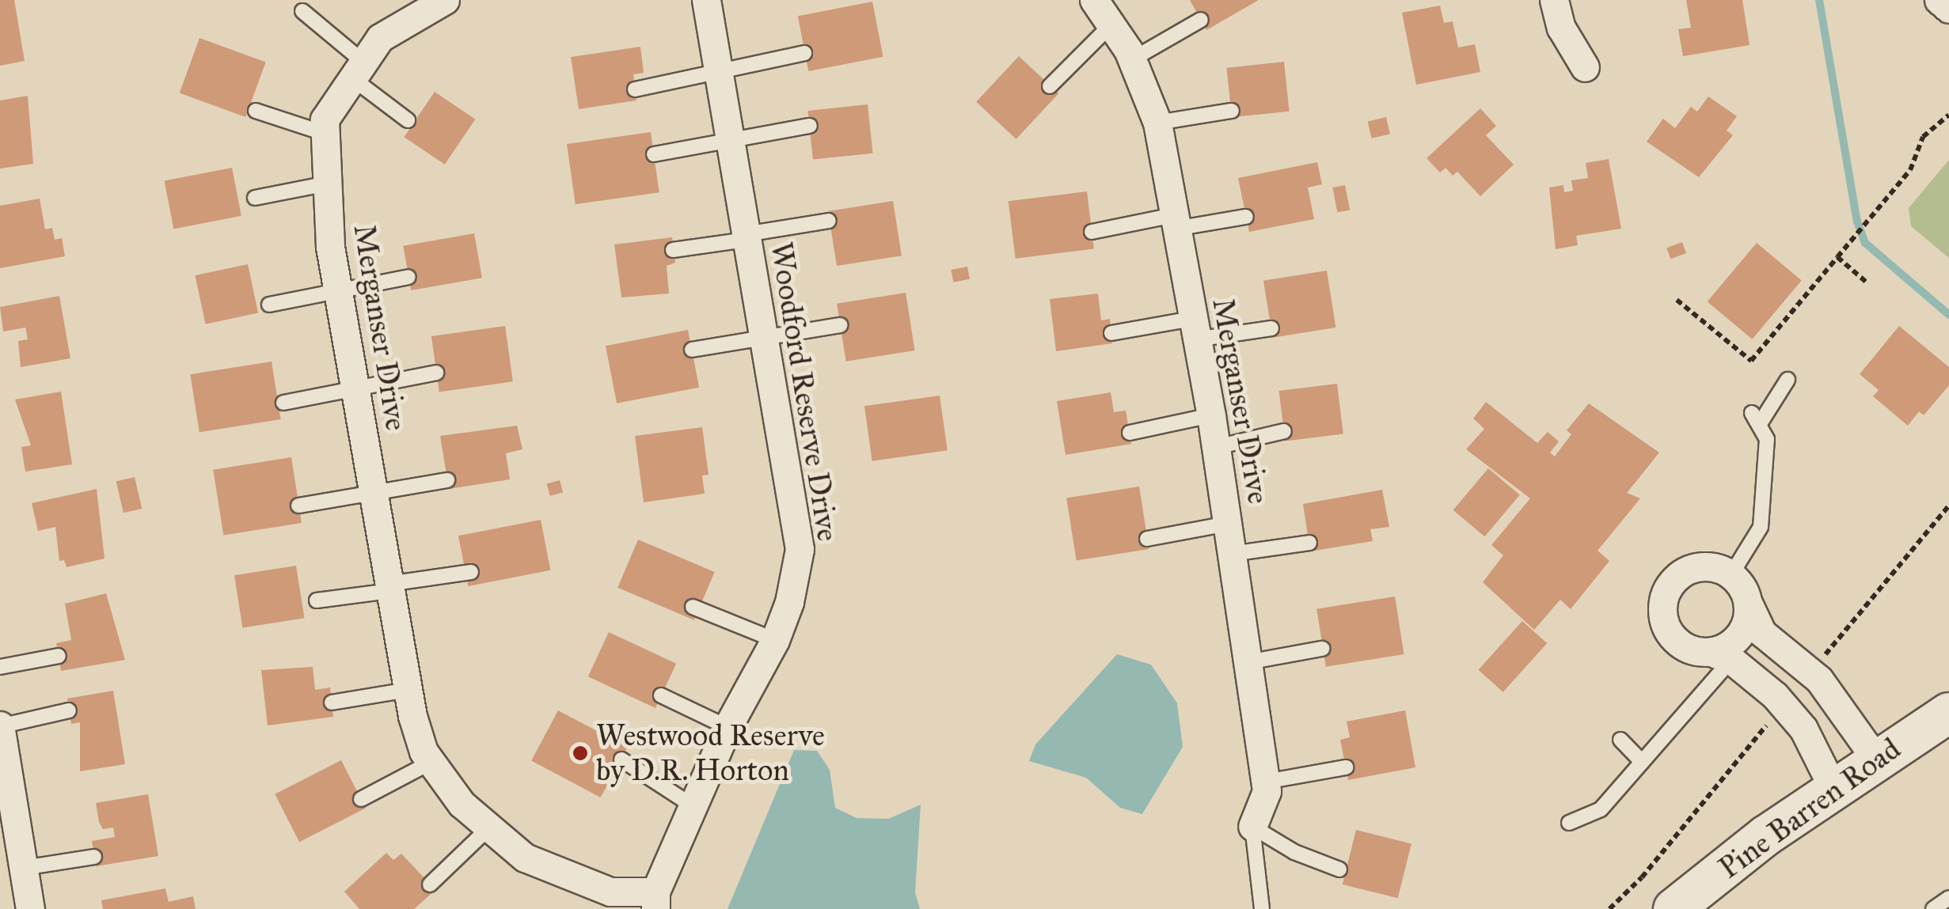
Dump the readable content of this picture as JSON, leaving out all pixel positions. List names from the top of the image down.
{
  "streets": {
    "main road": ["Pine Barren Road"],
    "street": ["Merganser Drive", "Woodford Reserve Drive"]
  },
  "crossings": [
    ["Merganser Drive", "Woodford Reserve Drive"]
  ],
  "places": ["Westwood Reserve by D.R. Horton"]
}
